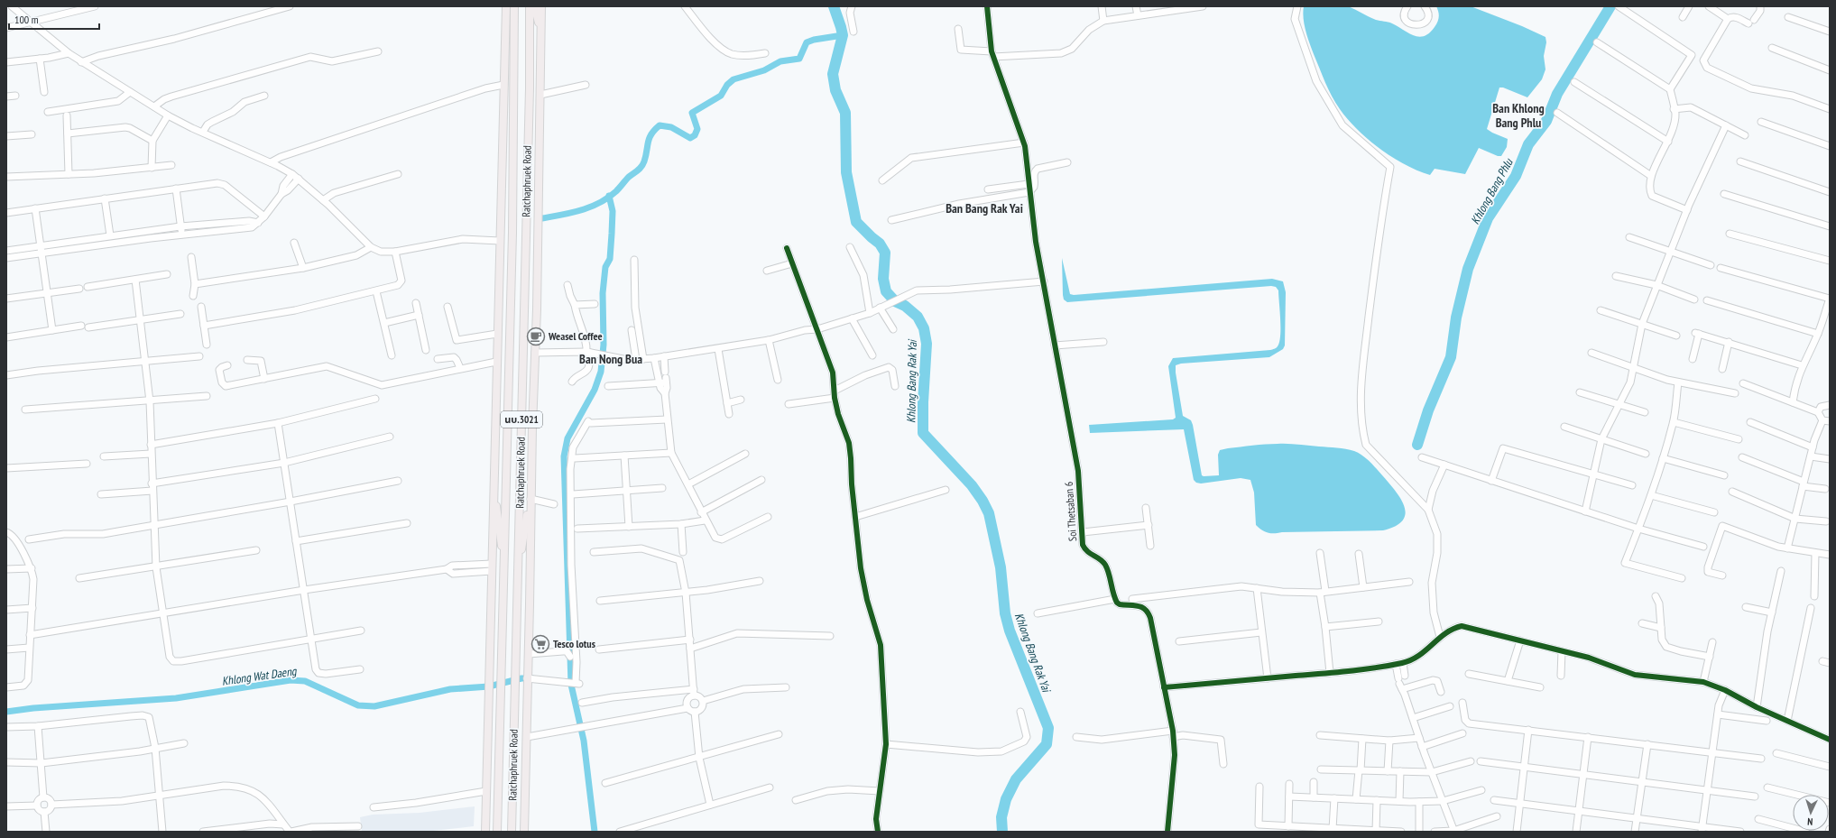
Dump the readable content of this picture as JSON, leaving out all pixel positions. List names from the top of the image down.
{
  "streets": {
    "main road": ["Ratchaphruek Road", "นบ.3021"],
    "street": ["Soi Thetsaban 6"]
  },
  "districts": ["Ban Khlong Bang Phlu", "Ban Bang Rak Yai", "Ban Nong Bua"],
  "water": ["Khlong Bang Phlu", "Khlong Bang Rak Yai", "Khlong Wat Daeng"],
  "places": {
    "cafe": ["Weasel Coffee"],
    "supermarket": ["Tesco lotus"]
  },
  "scale_bar": "100 m",
  "north": "bottom"
}
